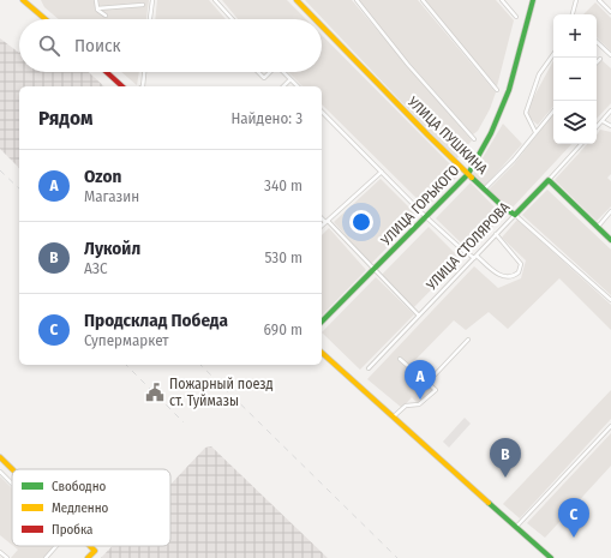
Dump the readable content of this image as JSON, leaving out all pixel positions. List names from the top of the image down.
{
  "streets": {
    "main road": ["УЛИЦА ПУШКИНА", "УЛИЦА ГОРЬКОГО", "УЛИЦА СТОЛЯРОВА"]
  },
  "crossings": [
    ["УЛИЦА ПУШКИНА", "УЛИЦА ГОРЬКОГО"],
    ["УЛИЦА ПУШКИНА", "УЛИЦА СТОЛЯРОВА"]
  ],
  "places": {
    "public building": ["Пожарный поезд ст. Туймазы"]
  },
  "legend": ["Свободно", "Медленно", "Пробка"],
  "page": {
    "map_buttons": ["+", "−"],
    "search": "Поиск",
    "heading": ["Рядом", "Найдено: 3"],
    "list": [
      {
        "mark": "A",
        "name": "Ozon",
        "note": "Магазин",
        "value": "340 m"
      },
      {
        "mark": "B",
        "name": "Лукойл",
        "note": "АЗС",
        "value": "530 m"
      },
      {
        "mark": "C",
        "name": "Продсклад Победа",
        "note": "Супермаркет",
        "value": "690 m"
      }
    ],
    "pins": ["A", "B", "C"]
  }
}
